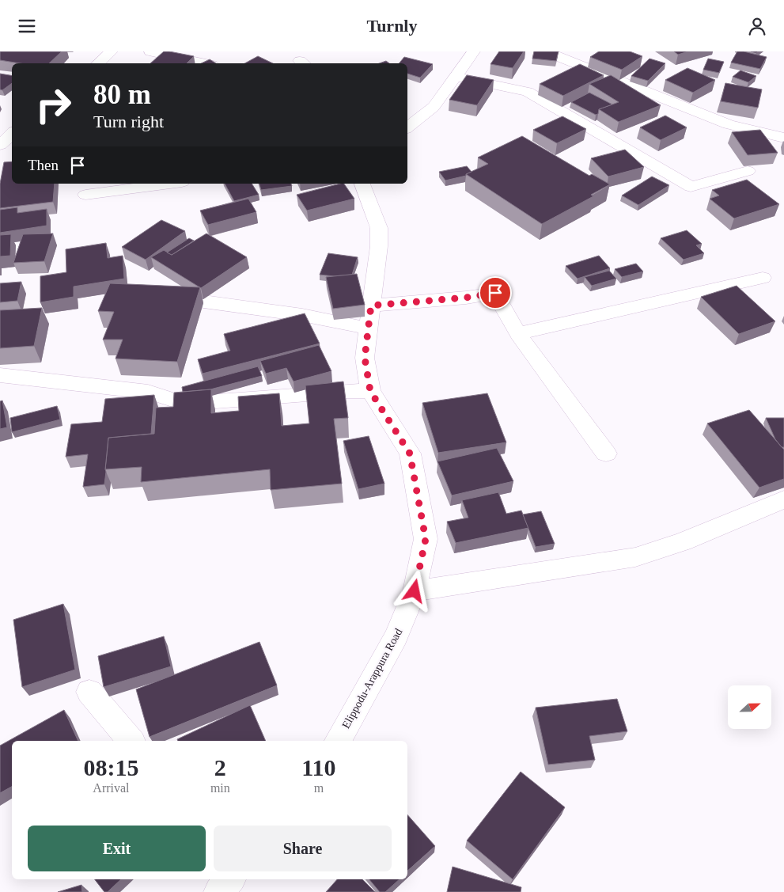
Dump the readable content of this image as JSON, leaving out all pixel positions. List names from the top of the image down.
{
  "streets": {
    "street": ["Elippodu-Arappura Road"]
  },
  "north": "right",
  "page": {
    "header": "Turnly",
    "turn": ["80 m", "Turn right"],
    "then": "Then",
    "eta": [
      "08:15",
      "Arrival",
      "2",
      "min",
      "110",
      "m"
    ],
    "buttons": ["Exit", "Share"]
  }
}
